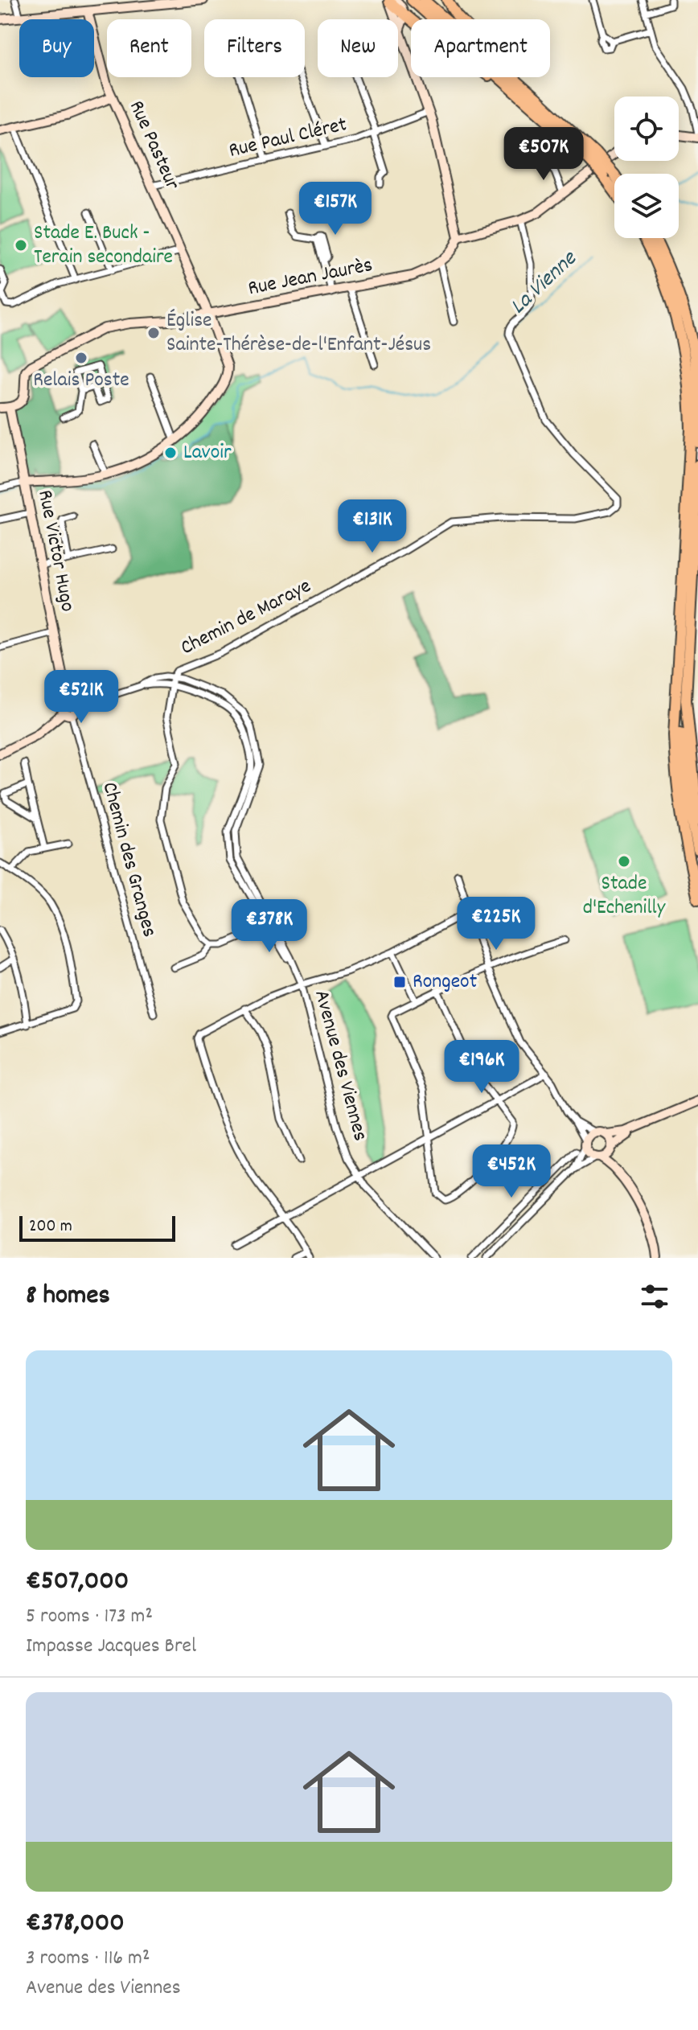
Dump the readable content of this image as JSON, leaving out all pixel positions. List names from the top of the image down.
{
  "streets": {
    "street": [
      "Rue Paul Cléret",
      "Rue Pasteur",
      "Rue Jean Jaurès",
      "Rue Victor Hugo",
      "Chemin de Maraye",
      "Chemin des Granges",
      "Avenue des Viennes"
    ]
  },
  "crossings": [
    ["Rue Paul Cléret", "Rue Pasteur"],
    ["Rue Pasteur", "Rue Jean Jaurès"],
    ["Rue Pasteur", "Rue Victor Hugo"],
    ["Rue Jean Jaurès", "Rue Victor Hugo"],
    ["Rue Victor Hugo", "Chemin des Granges"],
    ["Rue Victor Hugo", "Avenue des Viennes"],
    ["Chemin de Maraye", "Avenue des Viennes"],
    ["Chemin des Granges", "Avenue des Viennes"]
  ],
  "water": ["La Vienne"],
  "places": {
    "other": [
      "Stade E. Buck - Terain secondaire",
      "Église Sainte-Thérèse-de-l'Enfant-Jésus",
      "Relais Poste",
      "Lavoir",
      "Stade d'Echenilly"
    ],
    "transit": ["Rongeot"]
  },
  "scale_bar": "200 m",
  "page": {
    "chip": [
      "Buy",
      "Rent",
      "Filters",
      "New",
      "Apartment"
    ],
    "price": [
      "€507K",
      "€157K",
      "€131K",
      "€521K",
      "€225K",
      "€378K",
      "€196K",
      "€452K"
    ],
    "scale": "200 m",
    "heading": "8 homes",
    "list": [
      {
        "name": "€507,000",
        "note": "5 rooms · 173 m² · Impasse Jacques Brel"
      },
      {
        "name": "€378,000",
        "note": "3 rooms · 116 m² · Avenue des Viennes"
      }
    ]
  }
}
